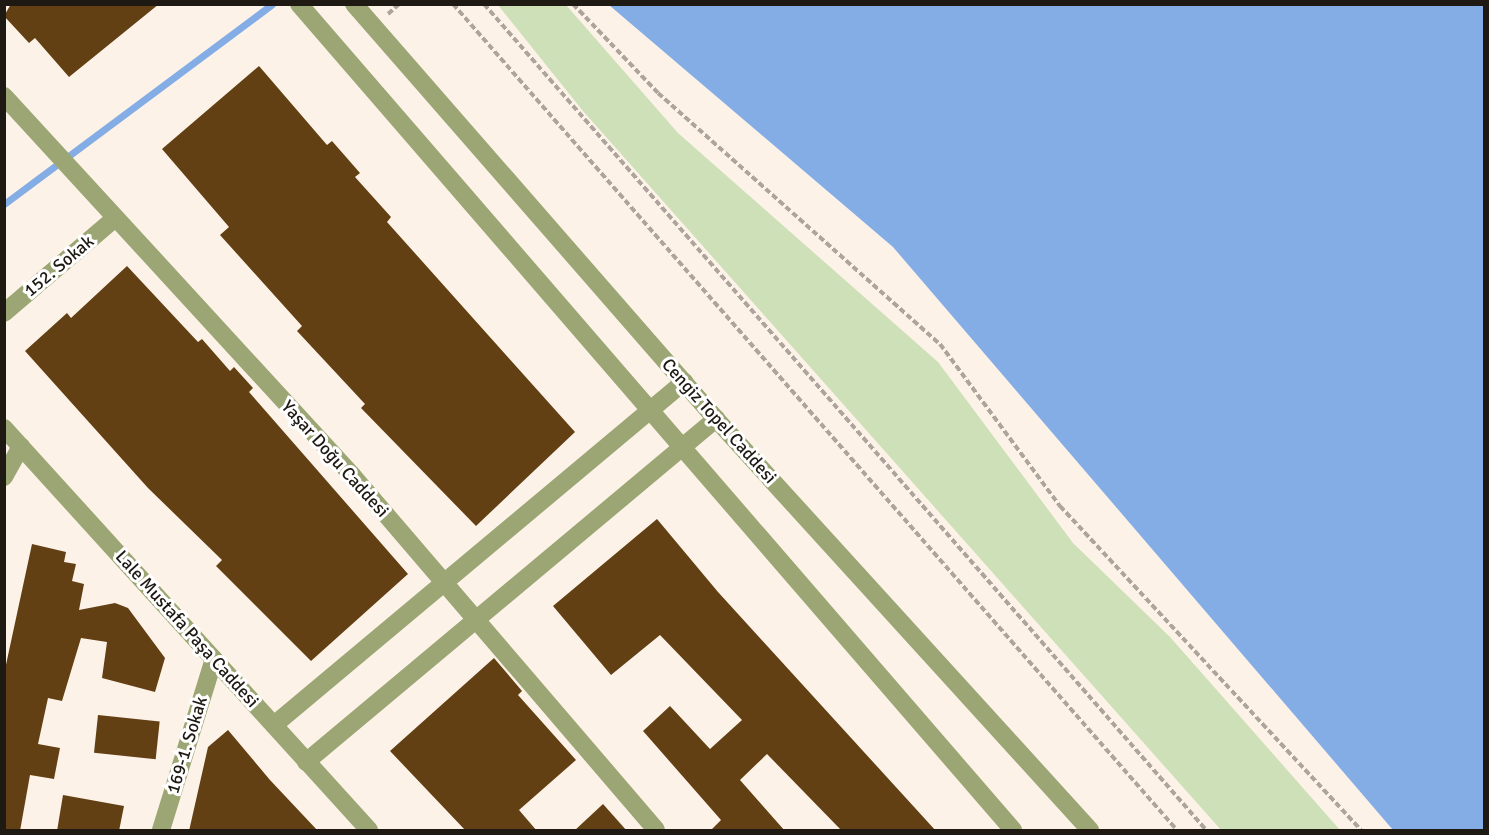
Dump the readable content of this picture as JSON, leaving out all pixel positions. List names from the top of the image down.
{
  "streets": {
    "street": [
      "152. Sokak",
      "Cengiz Topel Caddesi",
      "Yaşar Doğu Caddesi",
      "Lale Mustafa Paşa Caddesi",
      "169-1. Sokak"
    ]
  },
  "crossings": [
    ["152. Sokak", "Yaşar Doğu Caddesi"],
    ["Lale Mustafa Paşa Caddesi", "169-1. Sokak"]
  ]
}
